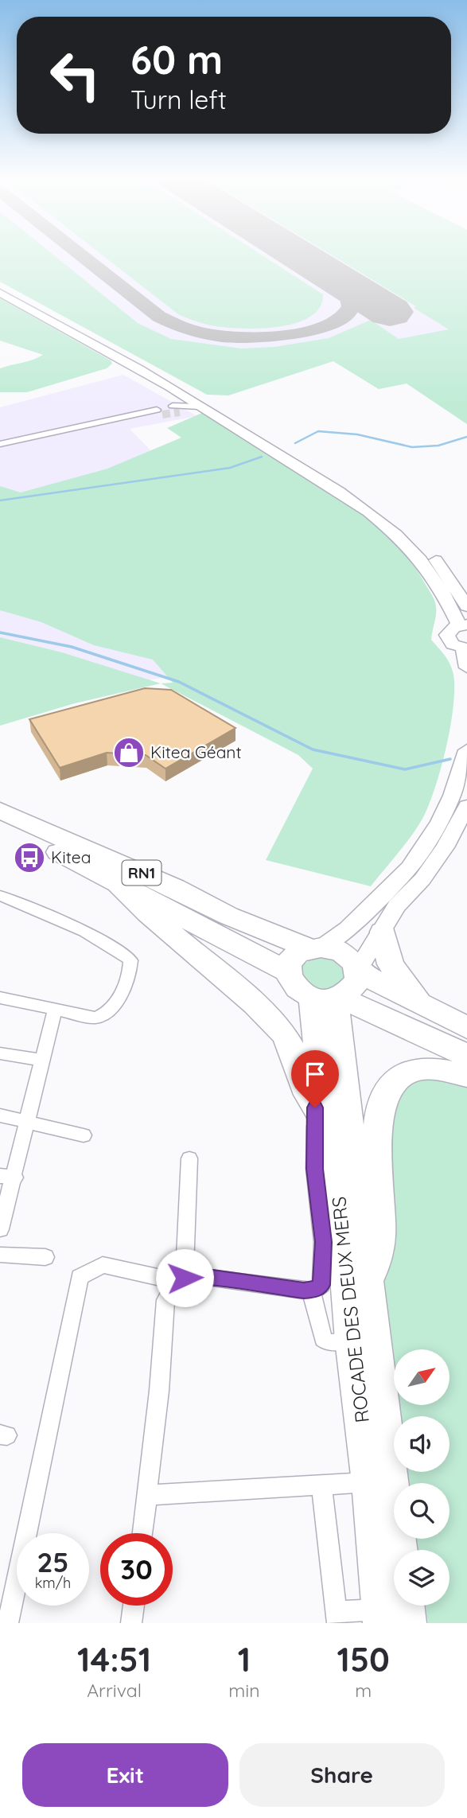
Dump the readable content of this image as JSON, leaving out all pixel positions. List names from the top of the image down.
{
  "streets": {
    "highway": ["RN1", "ROCADE DES DEUX MERS"]
  },
  "crossings": [
    ["RN1", "ROCADE DES DEUX MERS"]
  ],
  "places": {
    "shop": ["Kitea Géant"],
    "bus stop": ["Kitea"]
  },
  "north": "top right",
  "page": {
    "turn": ["60 m", "Turn left"],
    "speed": "25 km/h",
    "limit": "30",
    "eta": [
      "14:51",
      "Arrival",
      "1",
      "min",
      "150",
      "m"
    ],
    "buttons": ["Exit", "Share"]
  }
}
